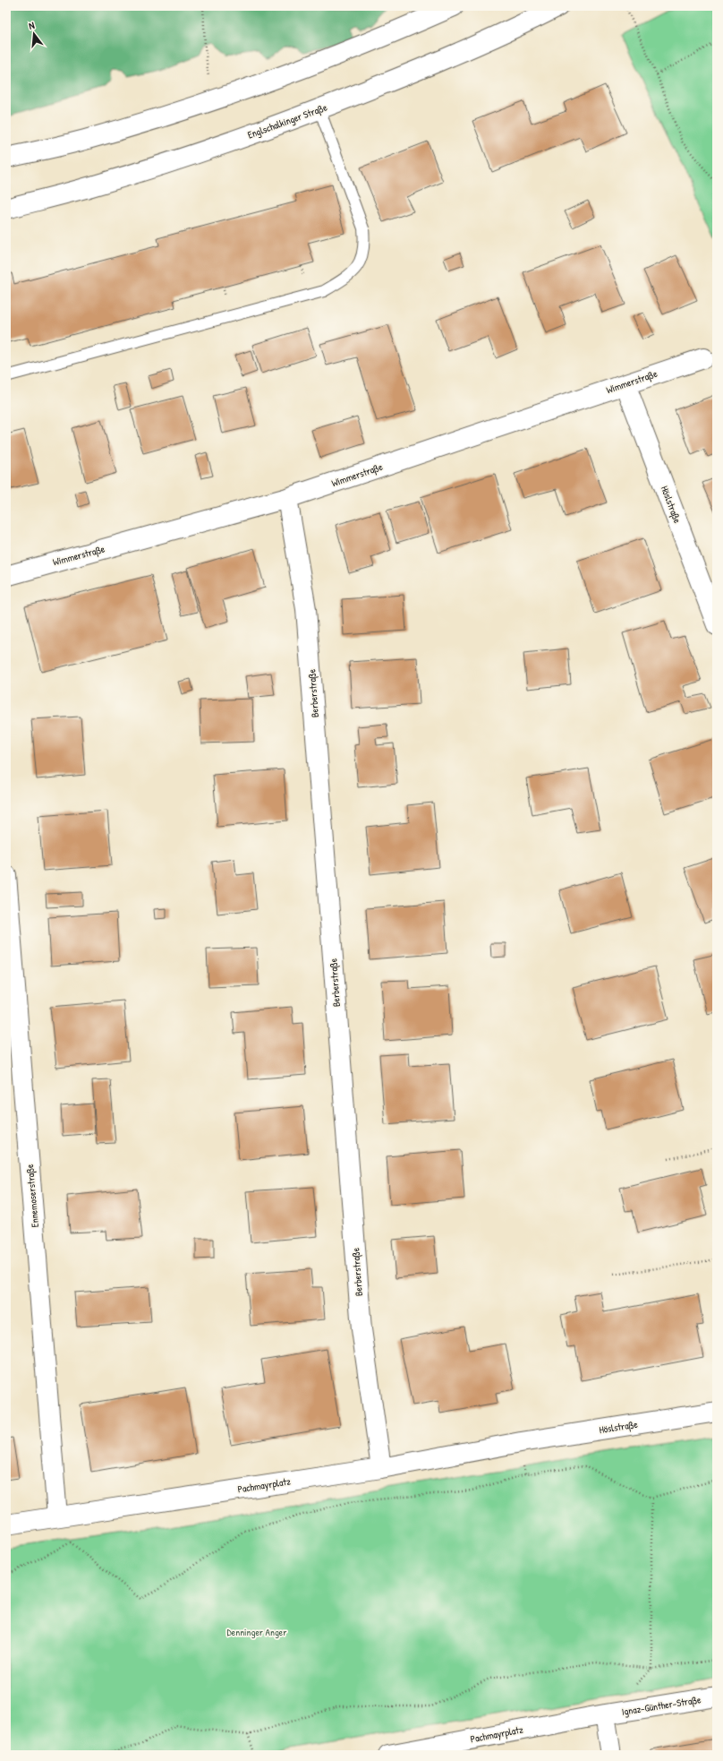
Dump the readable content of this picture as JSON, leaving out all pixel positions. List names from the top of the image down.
{
  "streets": {
    "street": [
      "Englschalkinger Straße",
      "Wimmerstraße",
      "Höslstraße",
      "Berberstraße",
      "Ennemoserstraße",
      "Pachmayrplatz",
      "Ignaz-Günther-Straße"
    ]
  },
  "crossings": [
    ["Wimmerstraße", "Höslstraße"],
    ["Wimmerstraße", "Berberstraße"],
    ["Höslstraße", "Pachmayrplatz"],
    ["Berberstraße", "Pachmayrplatz"],
    ["Ennemoserstraße", "Pachmayrplatz"],
    ["Pachmayrplatz", "Ignaz-Günther-Straße"]
  ],
  "parks": ["Denninger Anger"],
  "north": "top"
}
